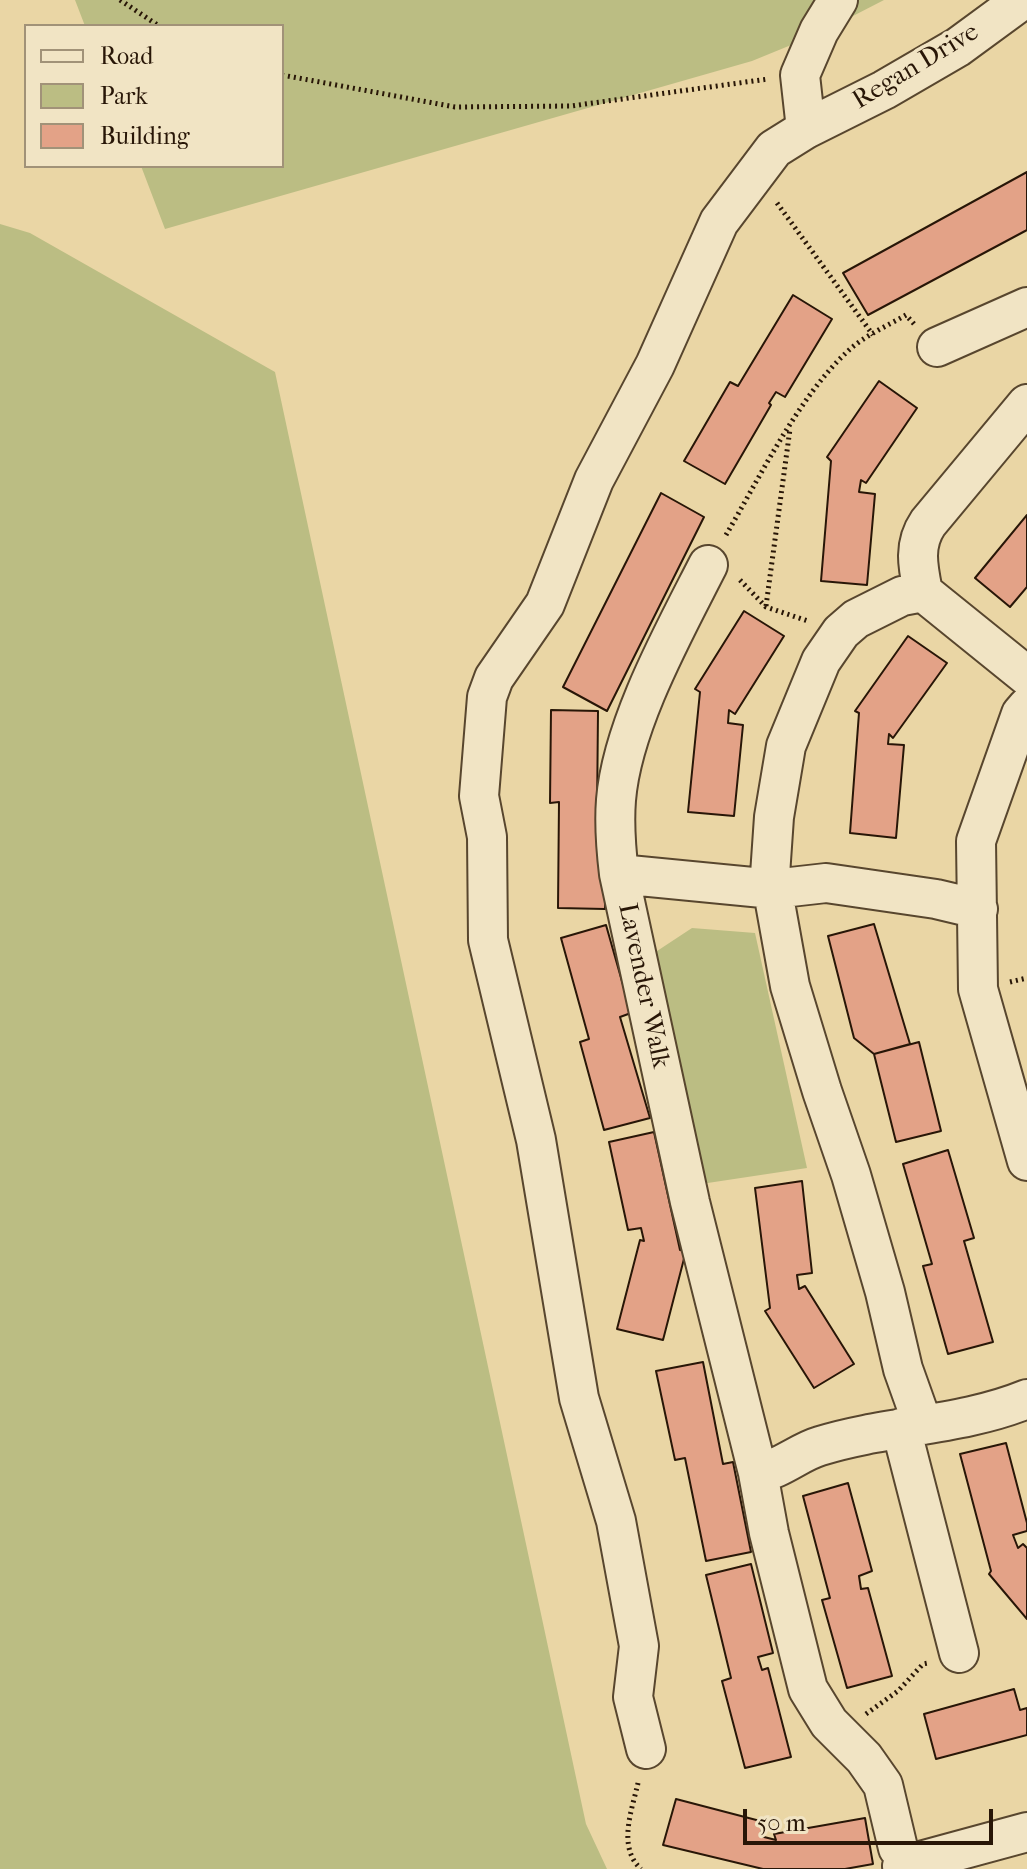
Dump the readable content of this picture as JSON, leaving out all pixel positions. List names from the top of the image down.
{
  "streets": {
    "street": ["Regan Drive", "Lavender Walk"]
  },
  "legend": ["Road", "Park", "Building"],
  "scale_bar": "50 m"
}
